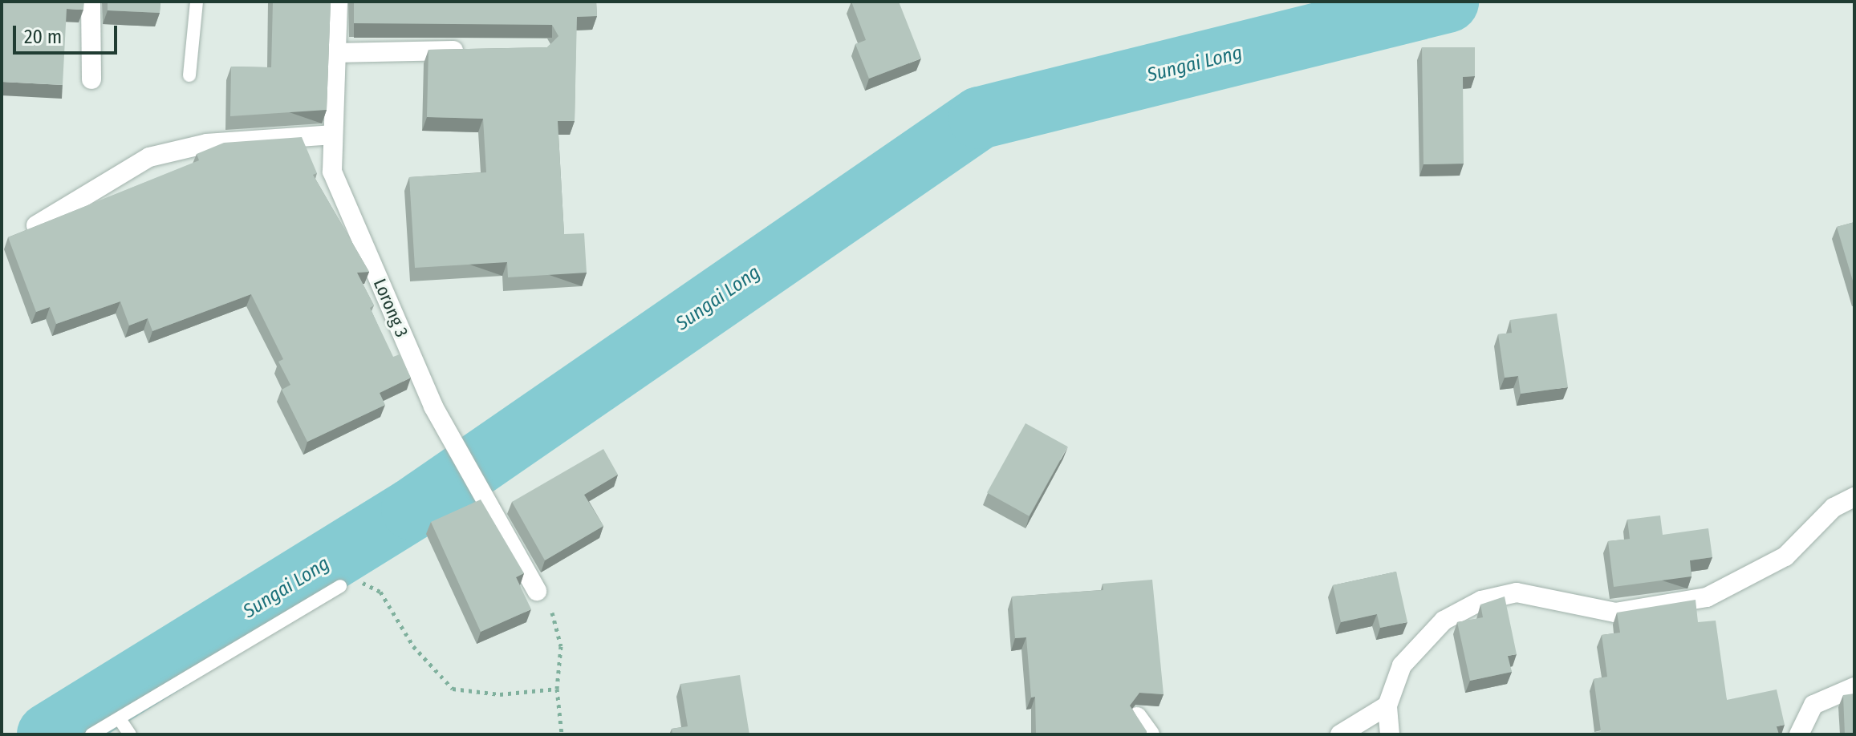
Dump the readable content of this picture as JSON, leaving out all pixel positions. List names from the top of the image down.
{
  "streets": {
    "street": ["Lorong 3"]
  },
  "water": ["Sungai Long"],
  "scale_bar": "20 m"
}
